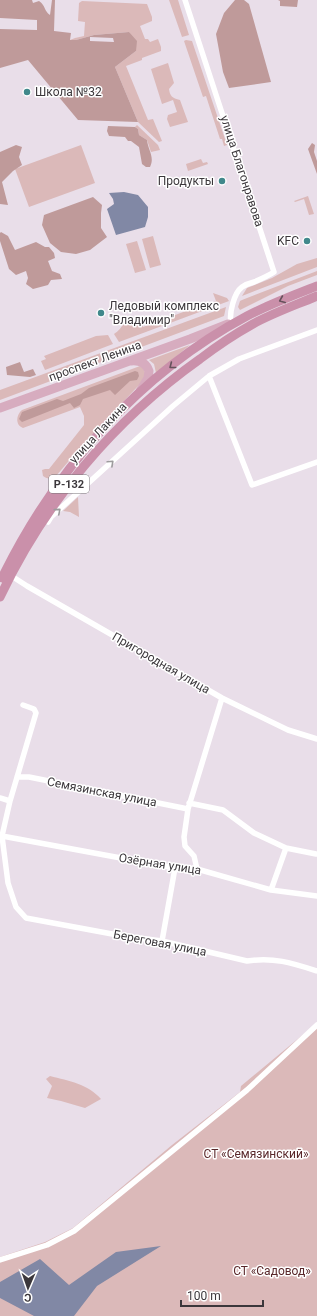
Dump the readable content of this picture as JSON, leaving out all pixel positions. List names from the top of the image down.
{
  "streets": {
    "highway": ["улица Лакина", "Р-132"],
    "main road": ["проспект Ленина"],
    "street": [
      "улица Благонравова",
      "Пригородная улица",
      "Семязинская улица",
      "Озёрная улица",
      "Береговая улица"
    ]
  },
  "crossings": [
    ["улица Благонравова", "проспект Ленина"],
    ["улица Благонравова", "улица Лакина"],
    ["проспект Ленина", "улица Лакина"],
    ["проспект Ленина", "Р-132"],
    ["улица Лакина", "Р-132"],
    ["улица Лакина", "Пригородная улица"],
    ["Озёрная улица", "Береговая улица"]
  ],
  "parks": ["СТ «Семязинский»", "СТ «Садовод»"],
  "places": [
    "Школа №32",
    "Продукты",
    "KFC",
    "Ледовый комплекс \"Владимир\""
  ],
  "scale_bar": "100 m",
  "north": "bottom"
}
